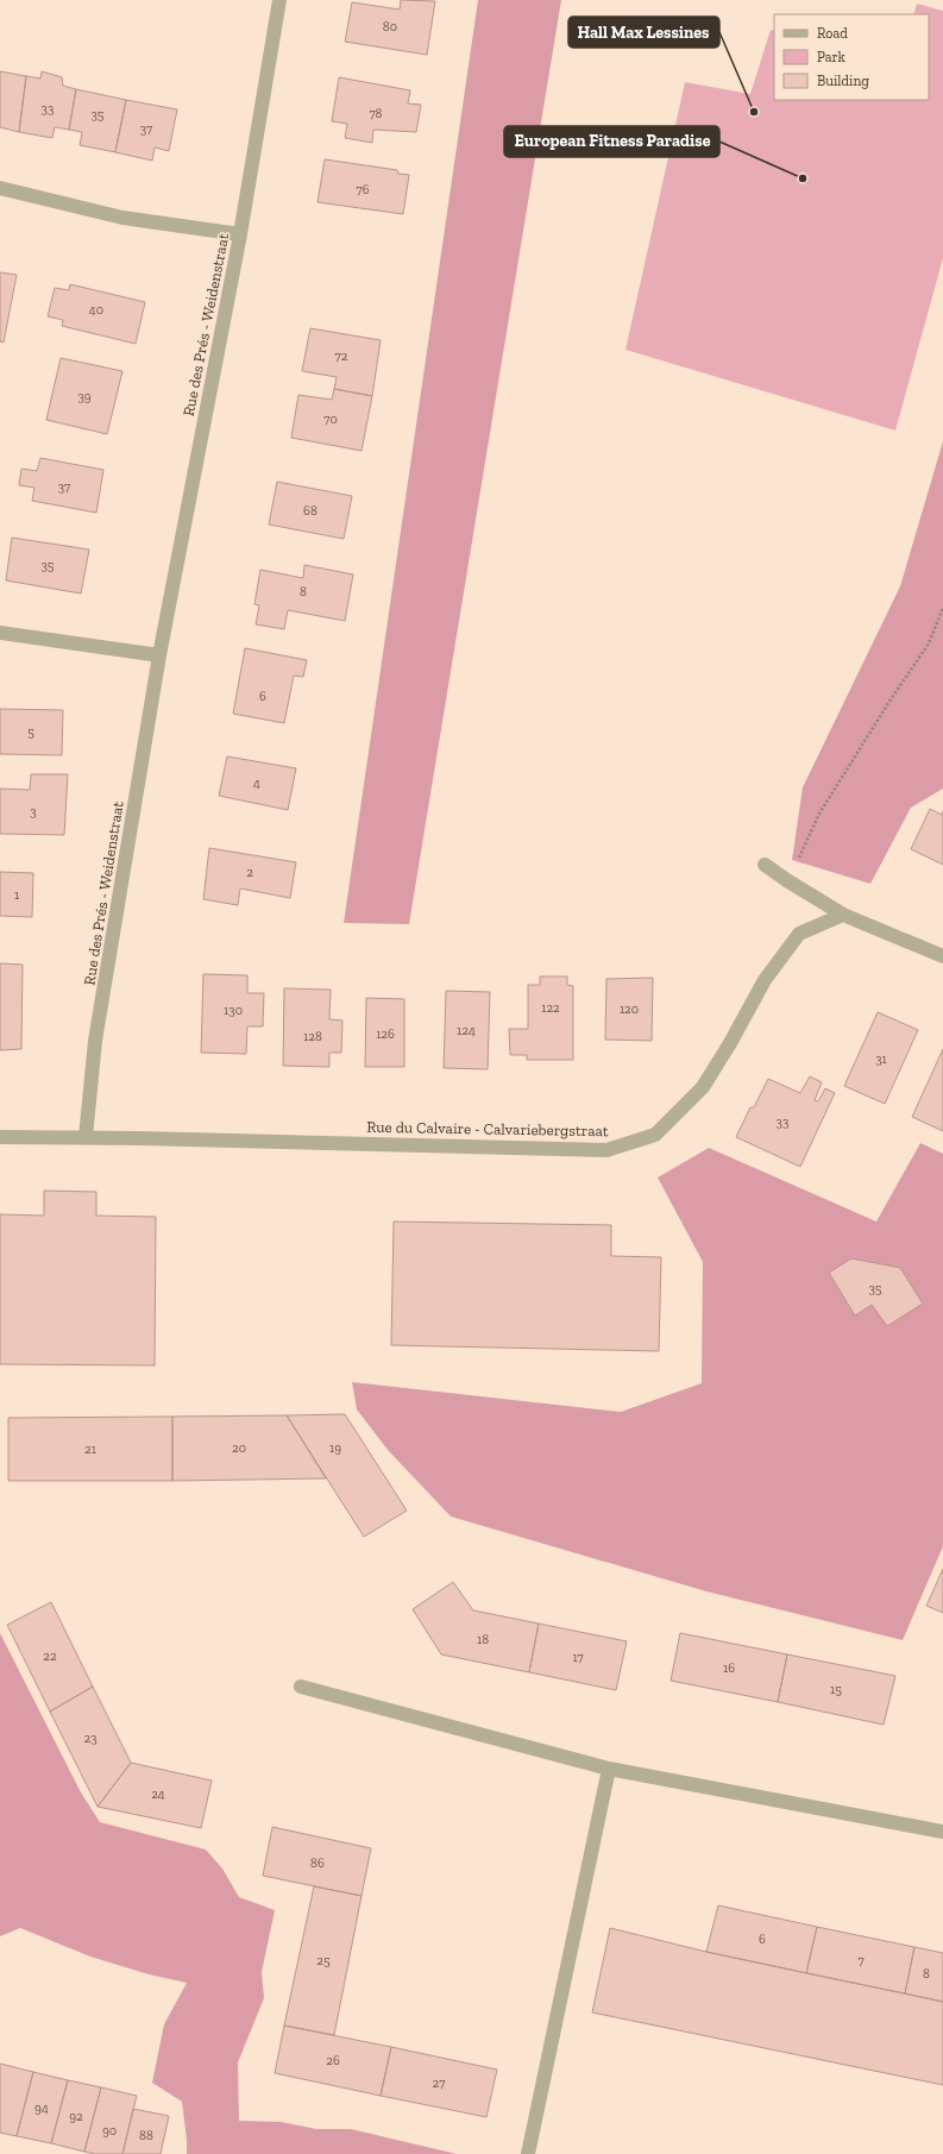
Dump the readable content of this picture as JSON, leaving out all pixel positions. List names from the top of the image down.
{
  "streets": {
    "street": ["Rue des Prés - Weidenstraat", "Rue du Calvaire - Calvariebergstraat"]
  },
  "crossings": [
    ["Rue des Prés - Weidenstraat", "Rue du Calvaire - Calvariebergstraat"]
  ],
  "places": ["Hall Max Lessines", "European Fitness Paradise"],
  "house_numbers": [
    "80",
    "33",
    "78",
    "35",
    "37",
    "76",
    "40",
    "72",
    "39",
    "70",
    "37",
    "68",
    "35",
    "8",
    "6",
    "5",
    "4",
    "3",
    "2",
    "1",
    "122",
    "120",
    "130",
    "124",
    "126",
    "128",
    "31",
    "33",
    "35",
    "20",
    "19",
    "21",
    "18",
    "22",
    "17",
    "16",
    "15",
    "23",
    "24",
    "86",
    "6",
    "25",
    "7",
    "8",
    "26",
    "27",
    "94",
    "92",
    "90",
    "88"
  ],
  "legend": ["Road", "Park", "Building"]
}
